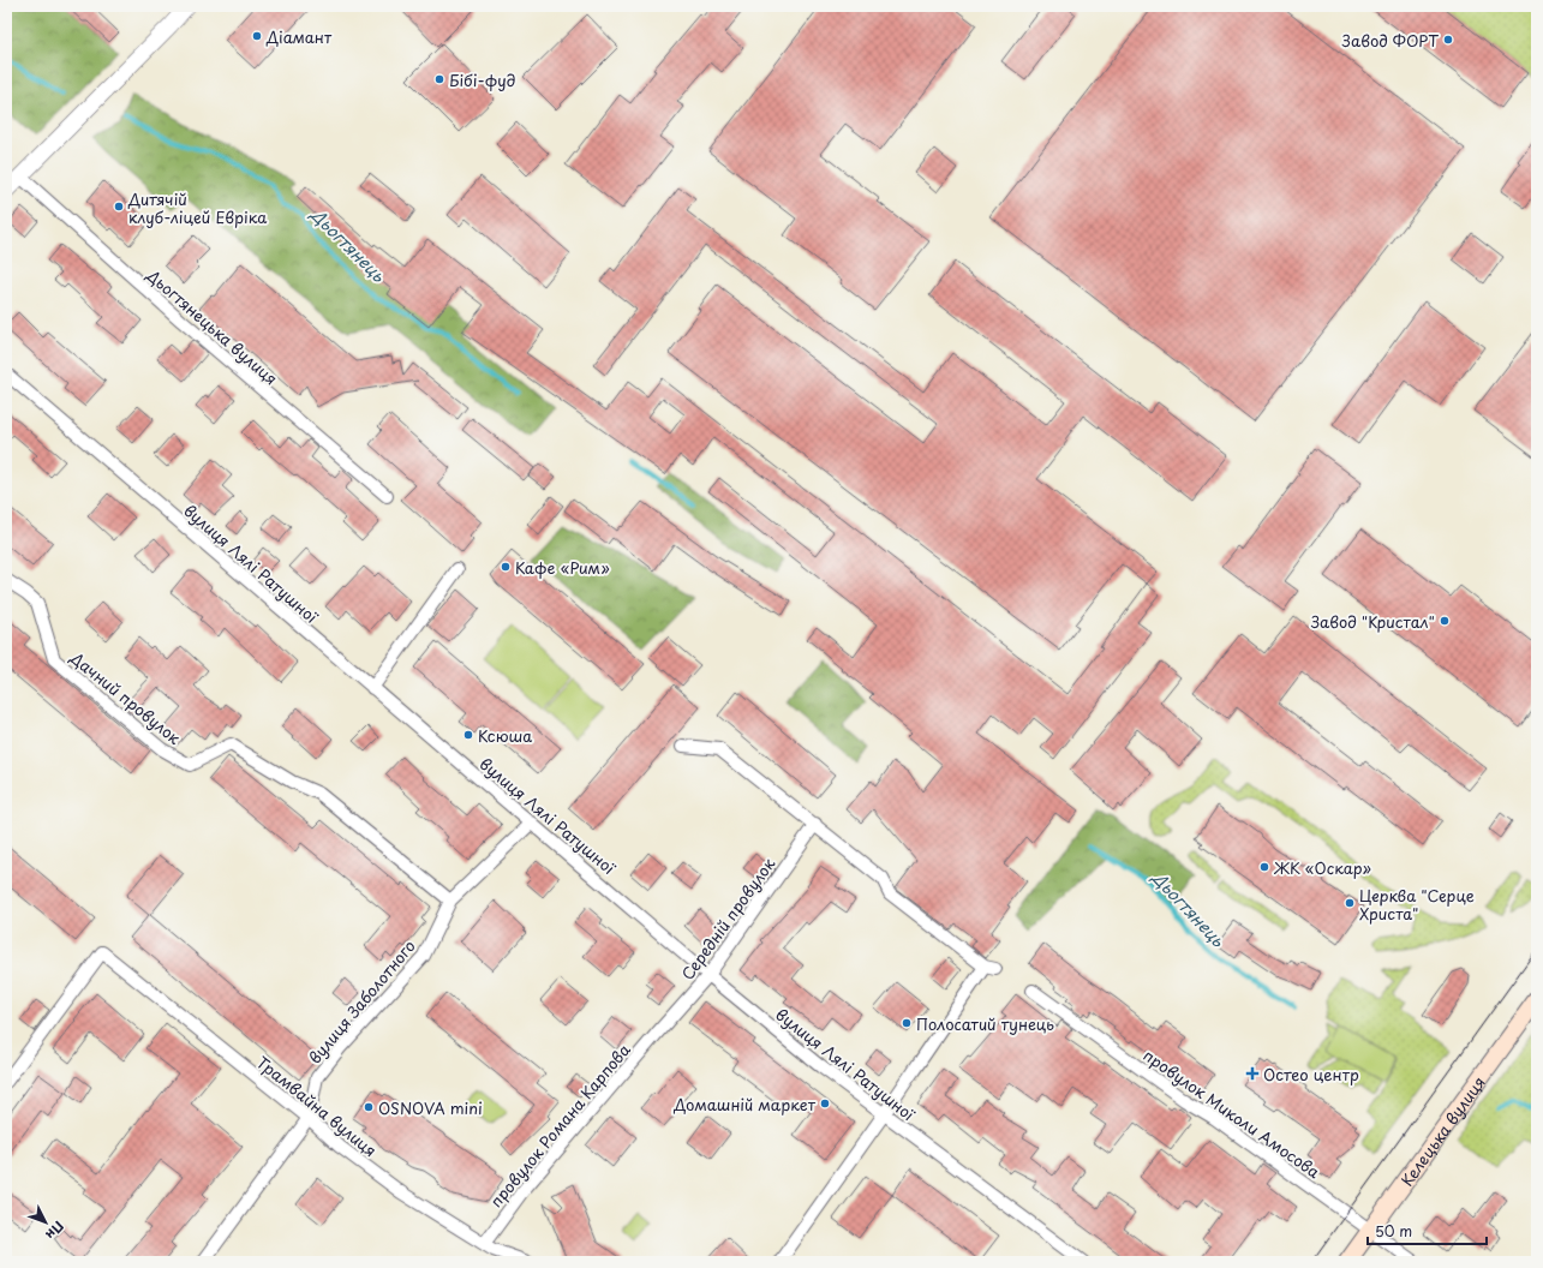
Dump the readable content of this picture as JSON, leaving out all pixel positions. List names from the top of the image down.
{
  "streets": {
    "main road": ["Келецька вулиця"],
    "street": [
      "Дьогтянецька вулиця",
      "вулиця Лялі Ратушної",
      "Дачний провулок",
      "Середній провулок",
      "вулиця Заболотного",
      "Трамвайна вулиця",
      "провулок Миколи Амосова",
      "провулок Романа Карпова"
    ]
  },
  "crossings": [
    ["вулиця Лялі Ратушної", "Середній провулок"],
    ["вулиця Лялі Ратушної", "вулиця Заболотного"],
    ["Дачний провулок", "вулиця Заболотного"],
    ["Середній провулок", "провулок Романа Карпова"],
    ["вулиця Заболотного", "Трамвайна вулиця"],
    ["Трамвайна вулиця", "провулок Романа Карпова"],
    ["провулок Миколи Амосова", "Келецька вулиця"]
  ],
  "water": ["Дьогтянець"],
  "places": {
    "other": [
      "Діамант",
      "Завод ФОРТ",
      "Бібі-фуд",
      "Дитячій клуб-ліцей Евріка",
      "Кафе «Рим»",
      "Завод \"Кристал\"",
      "Ксюша",
      "ЖК «Оскар»",
      "Церква \"Серце Христа\"",
      "Полосатий тунець",
      "Домашній маркет",
      "OSNOVA mini"
    ],
    "health": ["Остео центр"]
  },
  "scale_bar": "50 m",
  "north": "bottom right"
}
